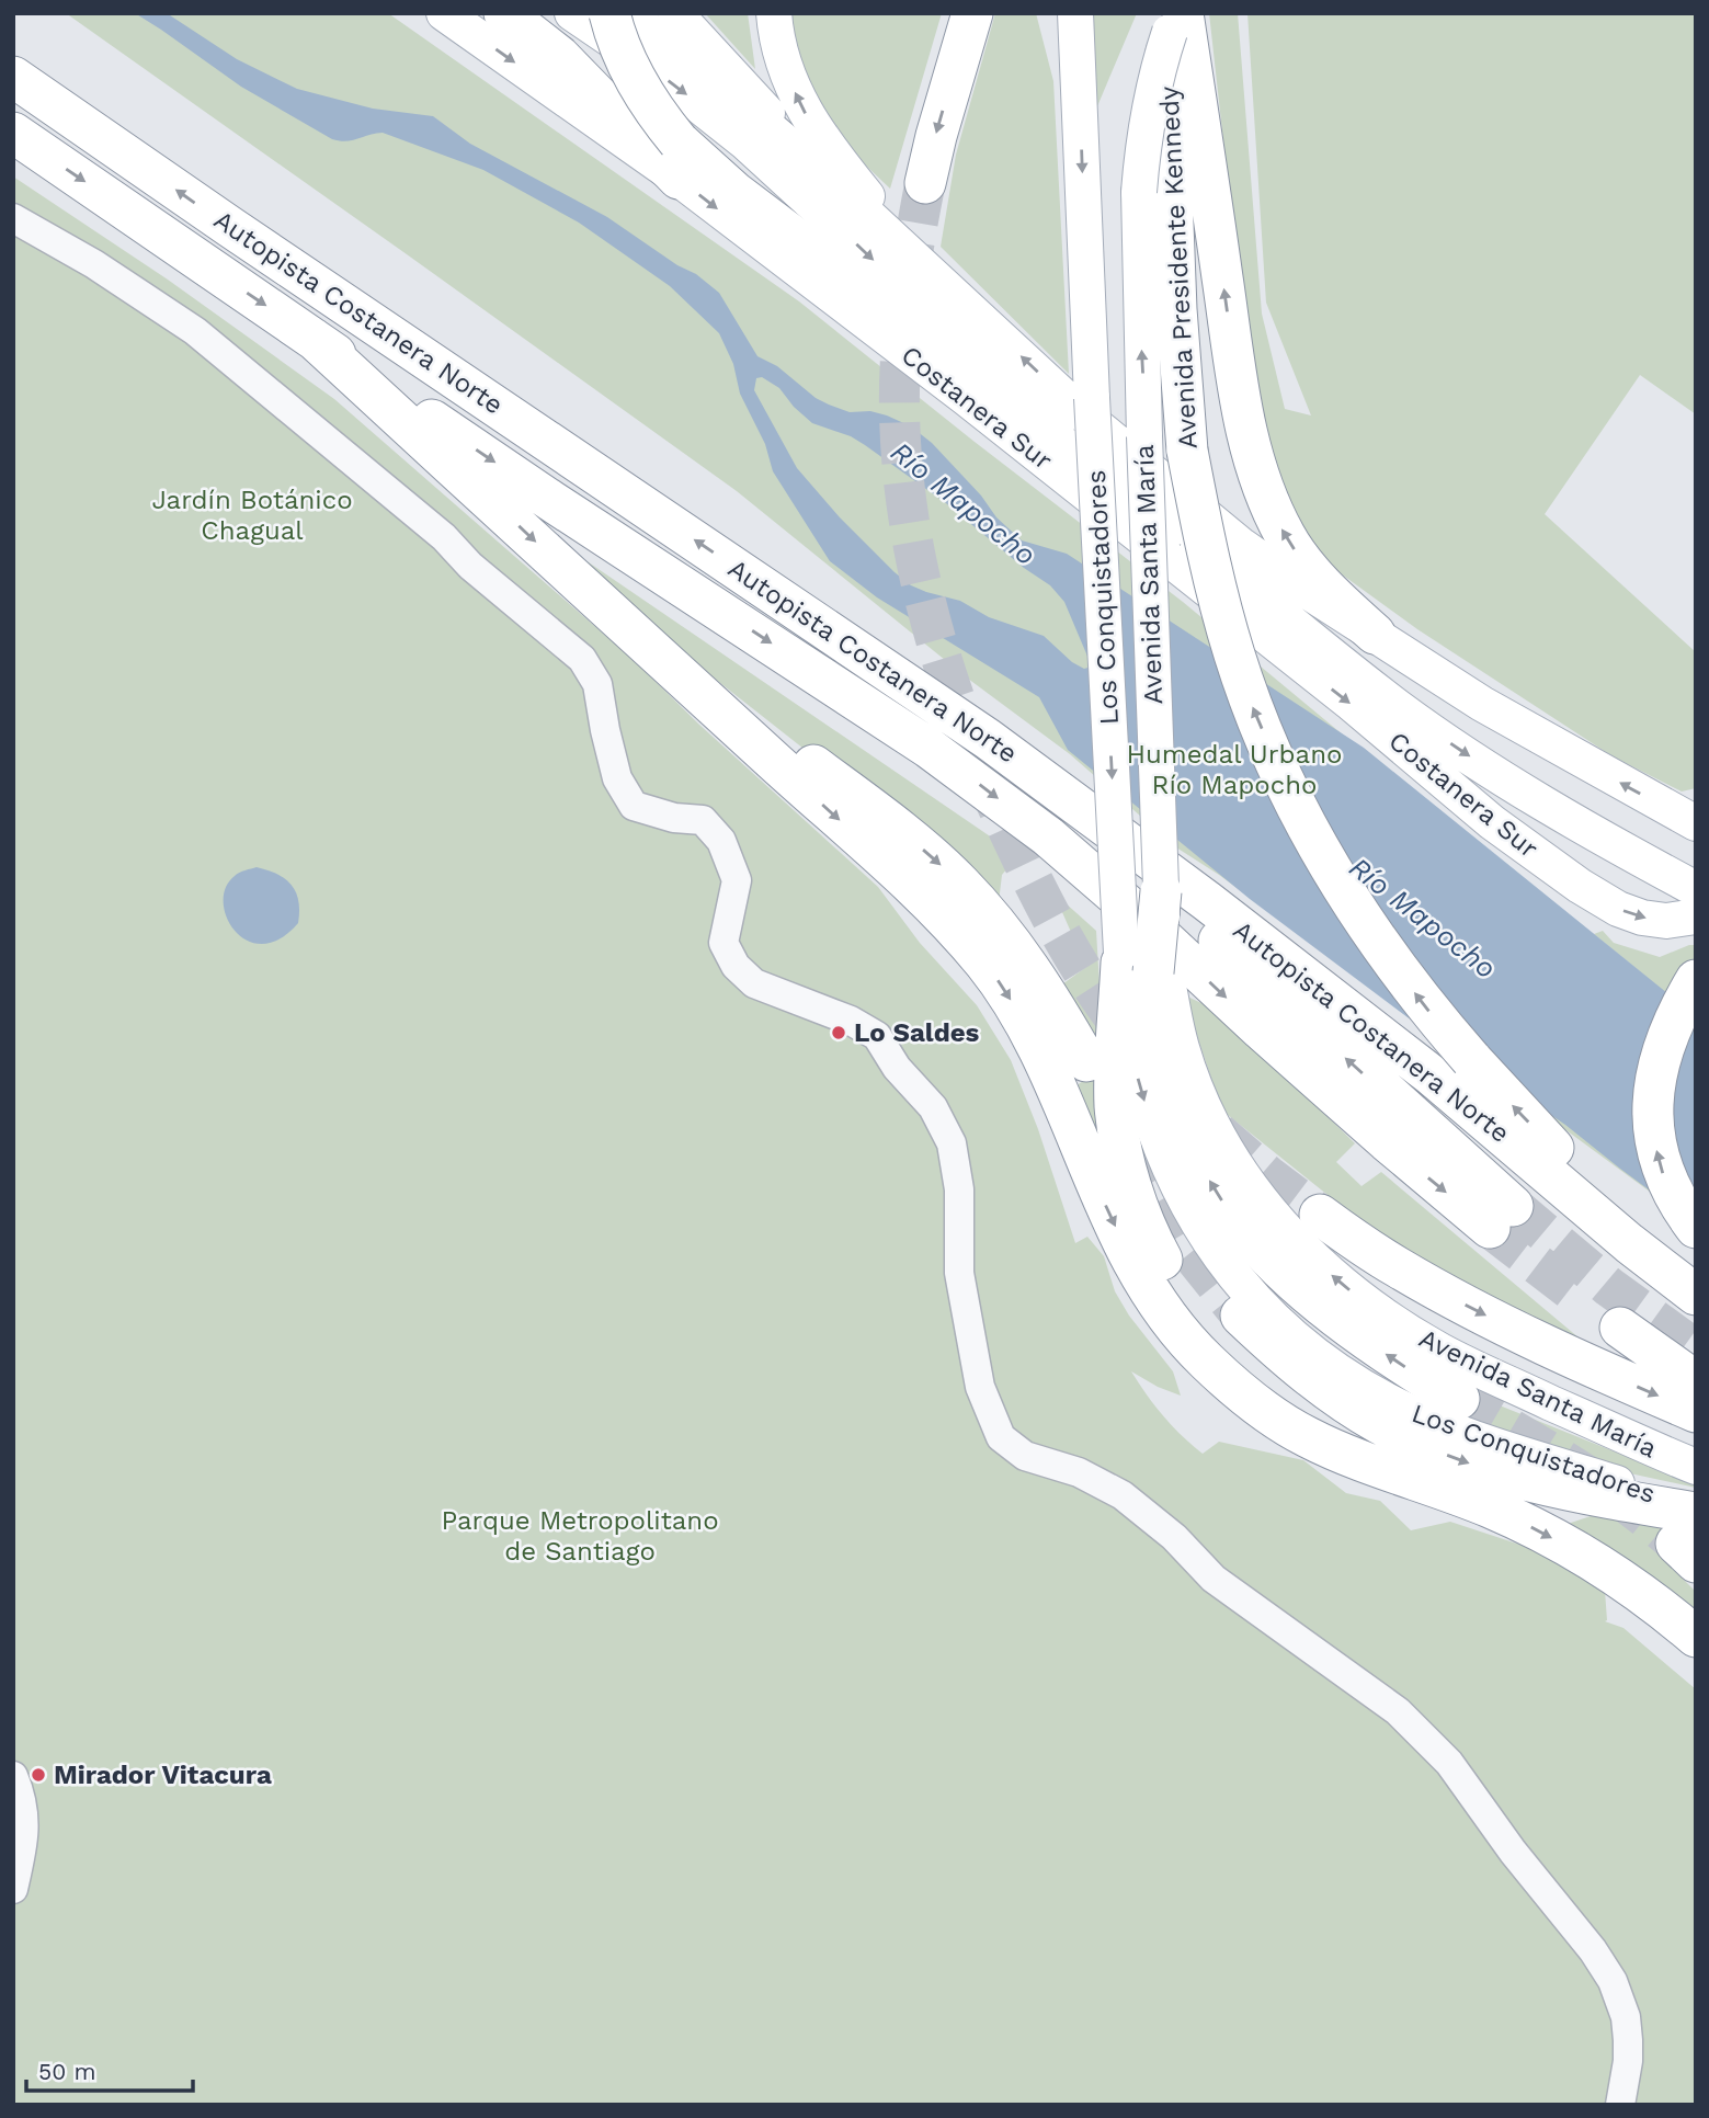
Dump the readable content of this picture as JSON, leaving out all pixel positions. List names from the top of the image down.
{
  "streets": {
    "highway": ["Avenida Presidente Kennedy", "Autopista Costanera Norte"],
    "main road": ["Costanera Sur", "Avenida Santa María", "Los Conquistadores"]
  },
  "crossings": [
    ["Avenida Presidente Kennedy", "Avenida Santa María"],
    ["Avenida Santa María", "Los Conquistadores"]
  ],
  "one_way": ["Avenida Santa María", "Los Conquistadores"],
  "water": ["Río Mapocho"],
  "parks": ["Jardín Botánico Chagual", "Humedal Urbano Río Mapocho", "Parque Metropolitano de Santiago"],
  "places": ["Lo Saldes", "Mirador Vitacura"],
  "scale_bar": "50 m"
}
